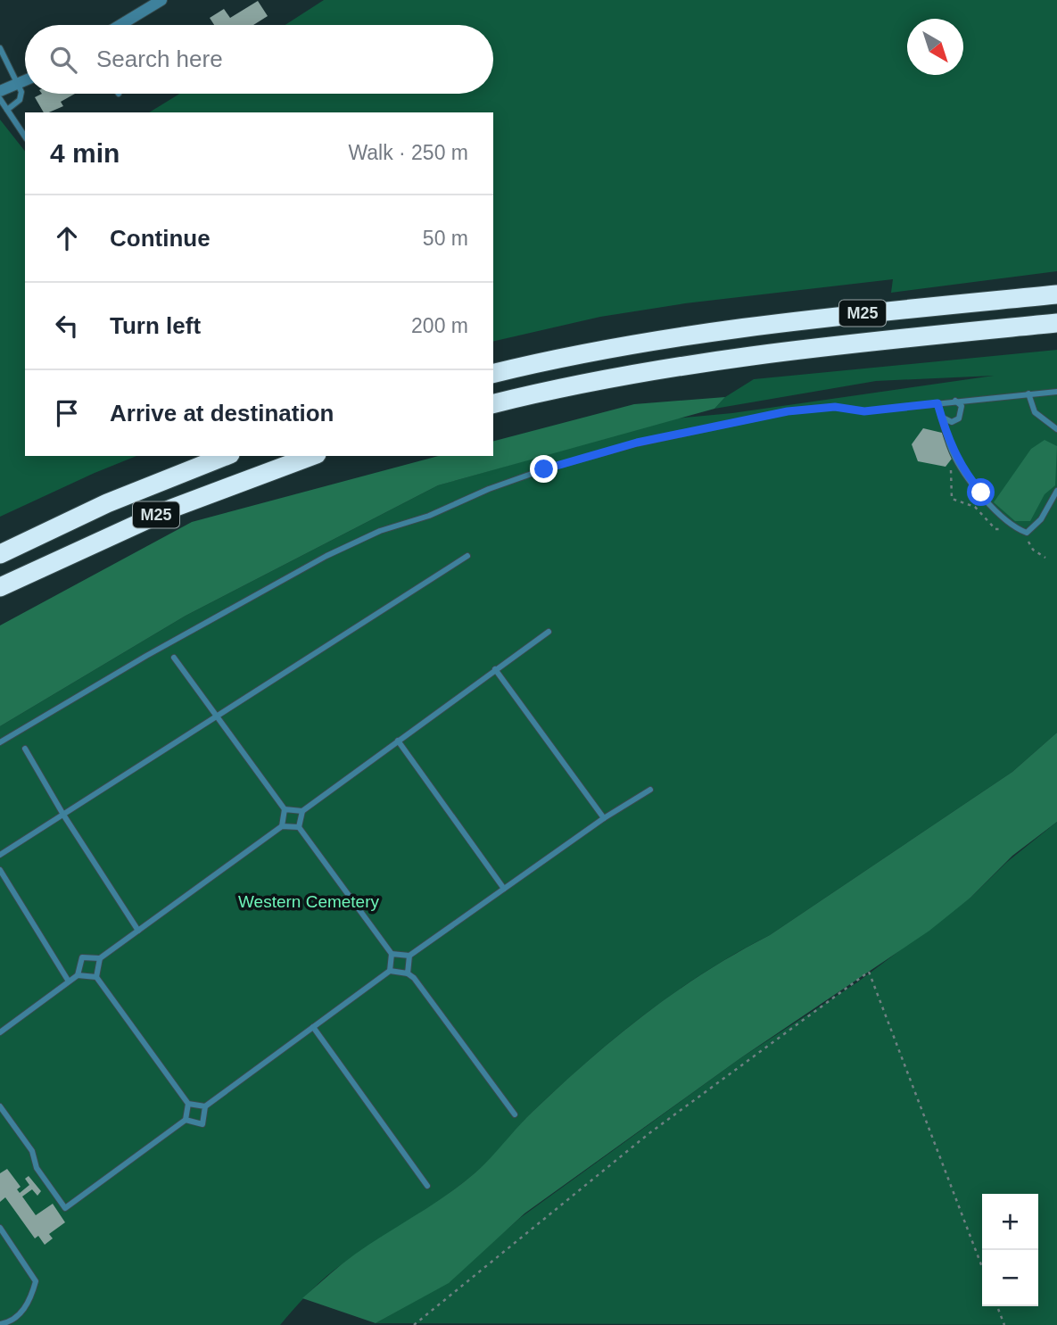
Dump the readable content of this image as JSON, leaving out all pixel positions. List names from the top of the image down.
{
  "streets": {
    "highway": ["M25"]
  },
  "parks": ["Western Cemetery"],
  "north": "bottom right",
  "page": {
    "search": "Search here",
    "heading": ["4 min", "Walk · 250 m"],
    "list": [
      ["Continue", "50 m"],
      ["Turn left", "200 m"],
      "Arrive at destination"
    ],
    "map_buttons": ["+", "−"]
  }
}
